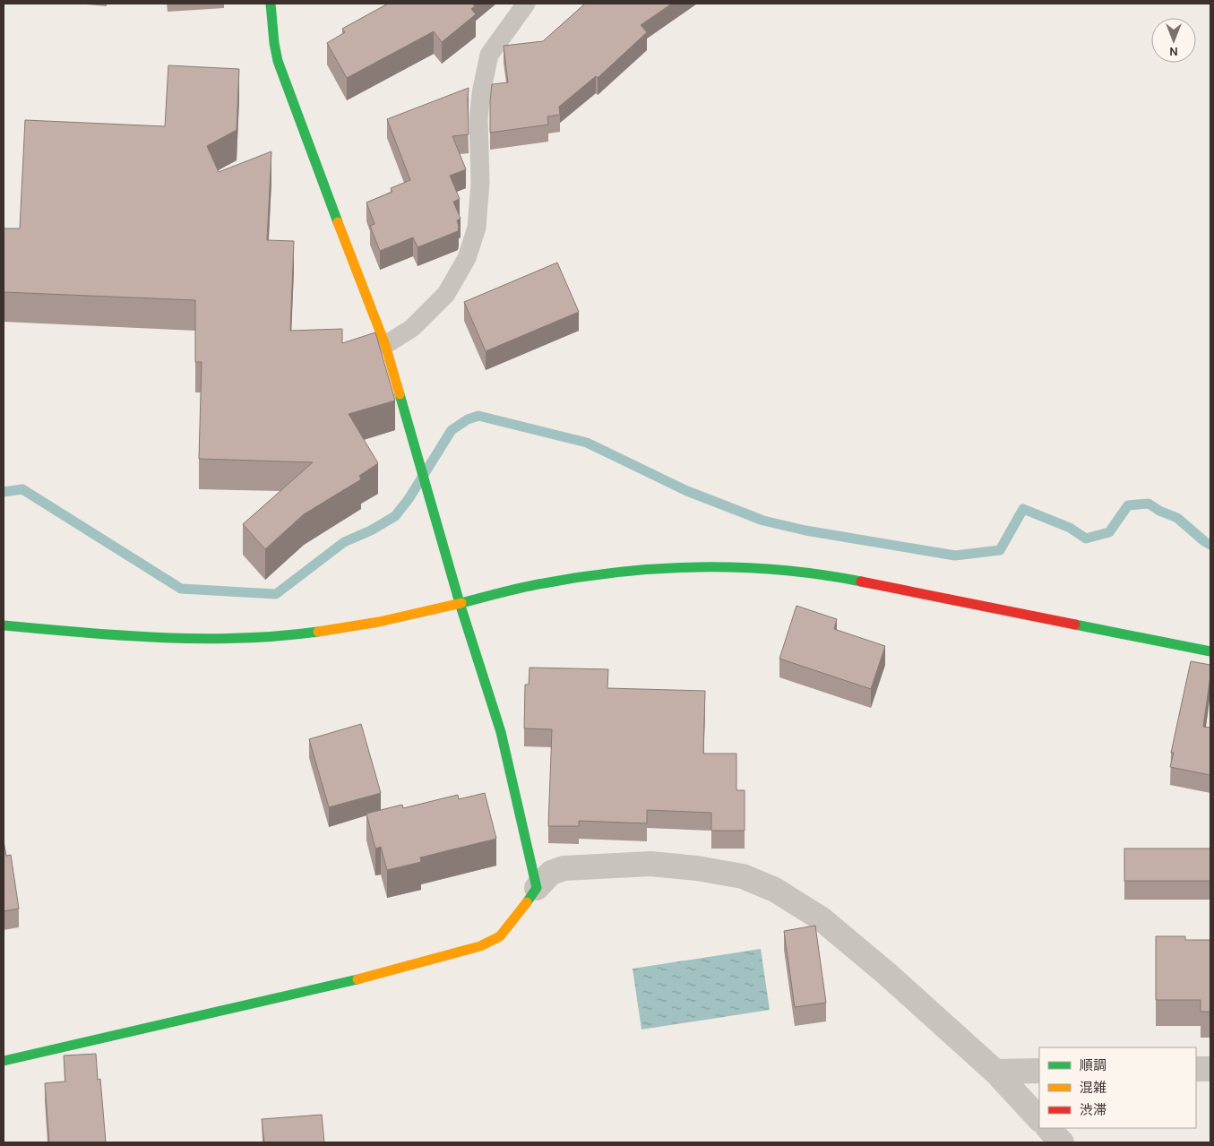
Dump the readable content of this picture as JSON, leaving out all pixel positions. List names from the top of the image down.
{
  "legend": ["順調", "混雑", "渋滞"],
  "north": "bottom"
}
